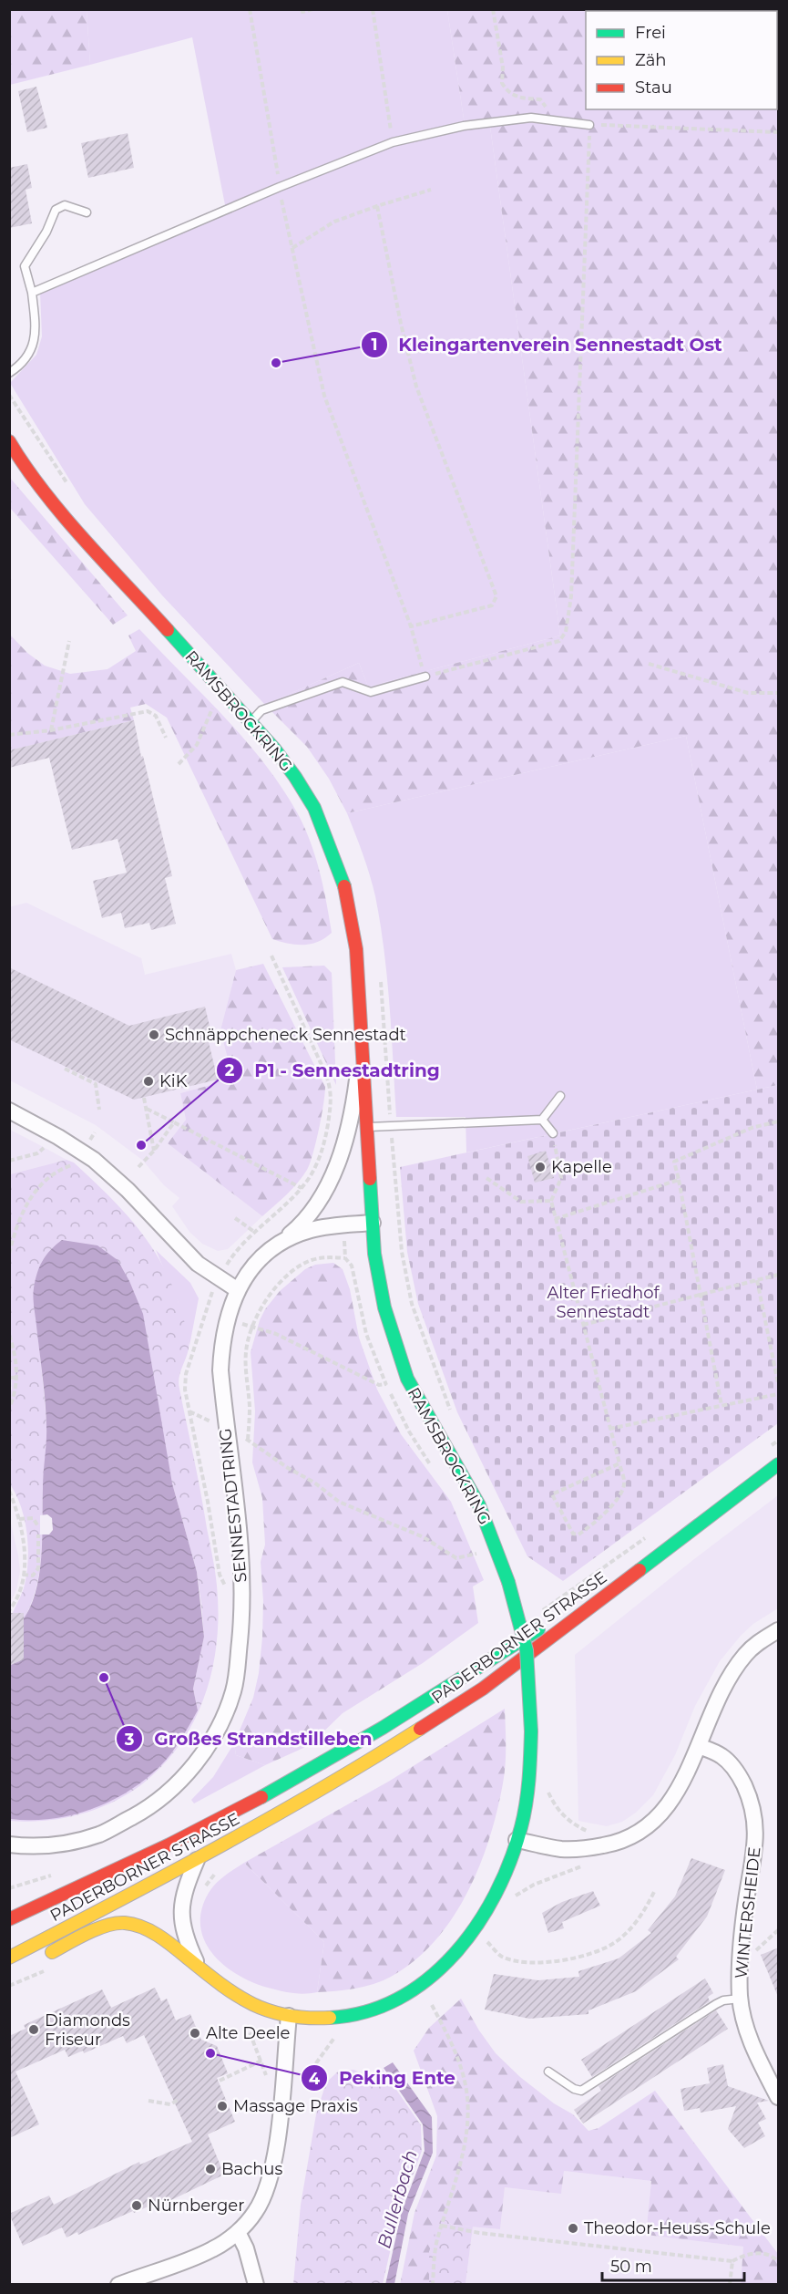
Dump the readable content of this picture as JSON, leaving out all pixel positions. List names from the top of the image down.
{
  "streets": {
    "street": [
      "RAMSBROCKRING",
      "SENNESTADTRING",
      "PADERBORNER STRASSE",
      "WINTERSHEIDE"
    ]
  },
  "crossings": [
    ["RAMSBROCKRING", "SENNESTADTRING"],
    ["RAMSBROCKRING", "PADERBORNER STRASSE"]
  ],
  "water": ["Bullerbach"],
  "parks": ["Alter Friedhof Sennestadt"],
  "places": [
    "Kleingartenverein Sennestadt Ost",
    "Schnäppcheneck Sennestadt",
    "KiK",
    "P1 - Sennestadtring",
    "Kapelle",
    "Großes Strandstilleben",
    "Diamonds Friseur",
    "Alte Deele",
    "Peking Ente",
    "Massage Praxis",
    "Bachus",
    "Nürnberger",
    "Theodor-Heuss-Schule"
  ],
  "legend": ["Frei", "Zäh", "Stau"],
  "scale_bar": "50 m"
}
